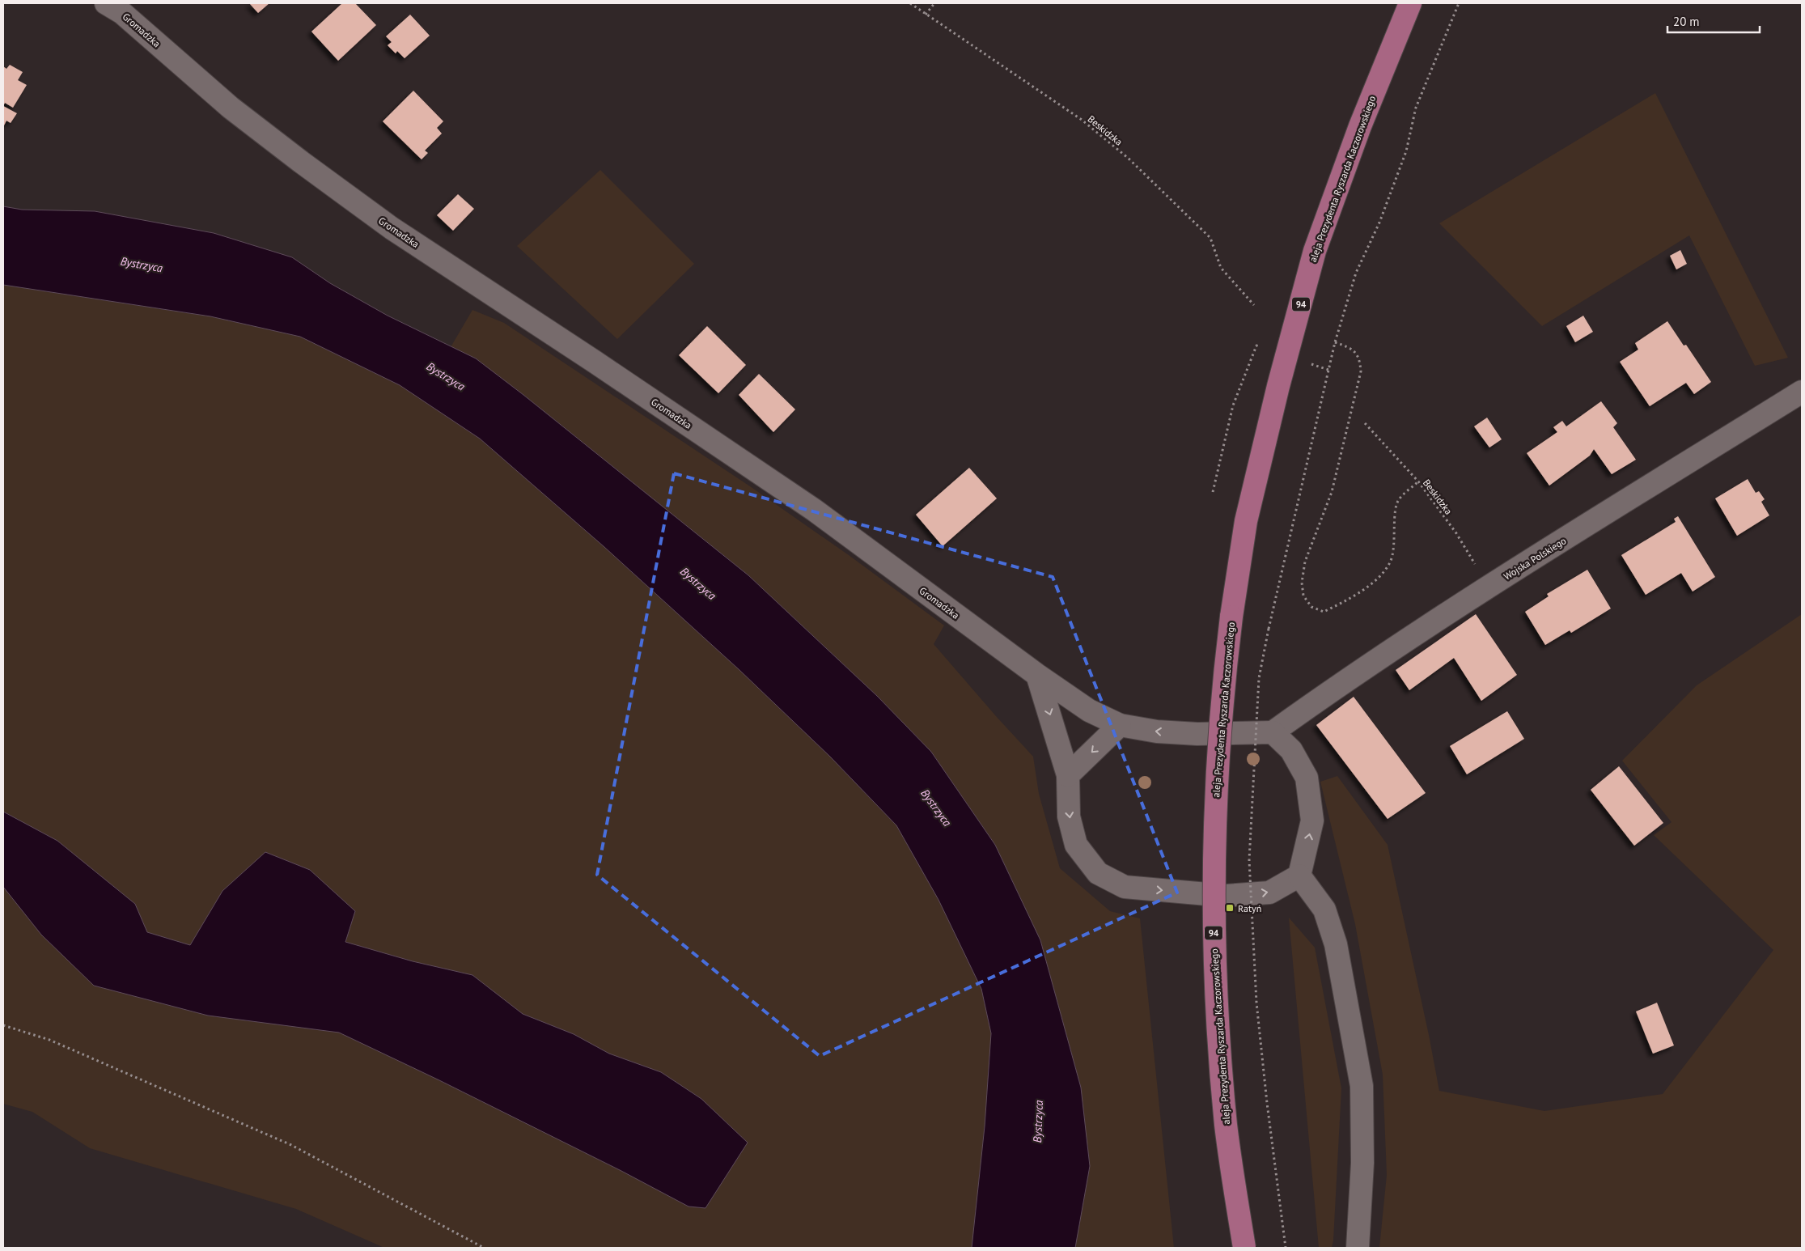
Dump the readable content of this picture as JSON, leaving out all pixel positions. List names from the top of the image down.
{
  "streets": {
    "main road": ["aleja Prezydenta Ryszarda Kaczorowskiego", "94"],
    "street": ["Gromadzka", "Wojska Polskiego"],
    "path": ["Beskidzka"]
  },
  "crossings": [
    ["Gromadzka", "Wojska Polskiego"],
    ["Beskidzka", "Wojska Polskiego"]
  ],
  "water": ["Bystrzyca"],
  "places": {
    "transit": ["Ratyń"]
  },
  "scale_bar": "20 m"
}
